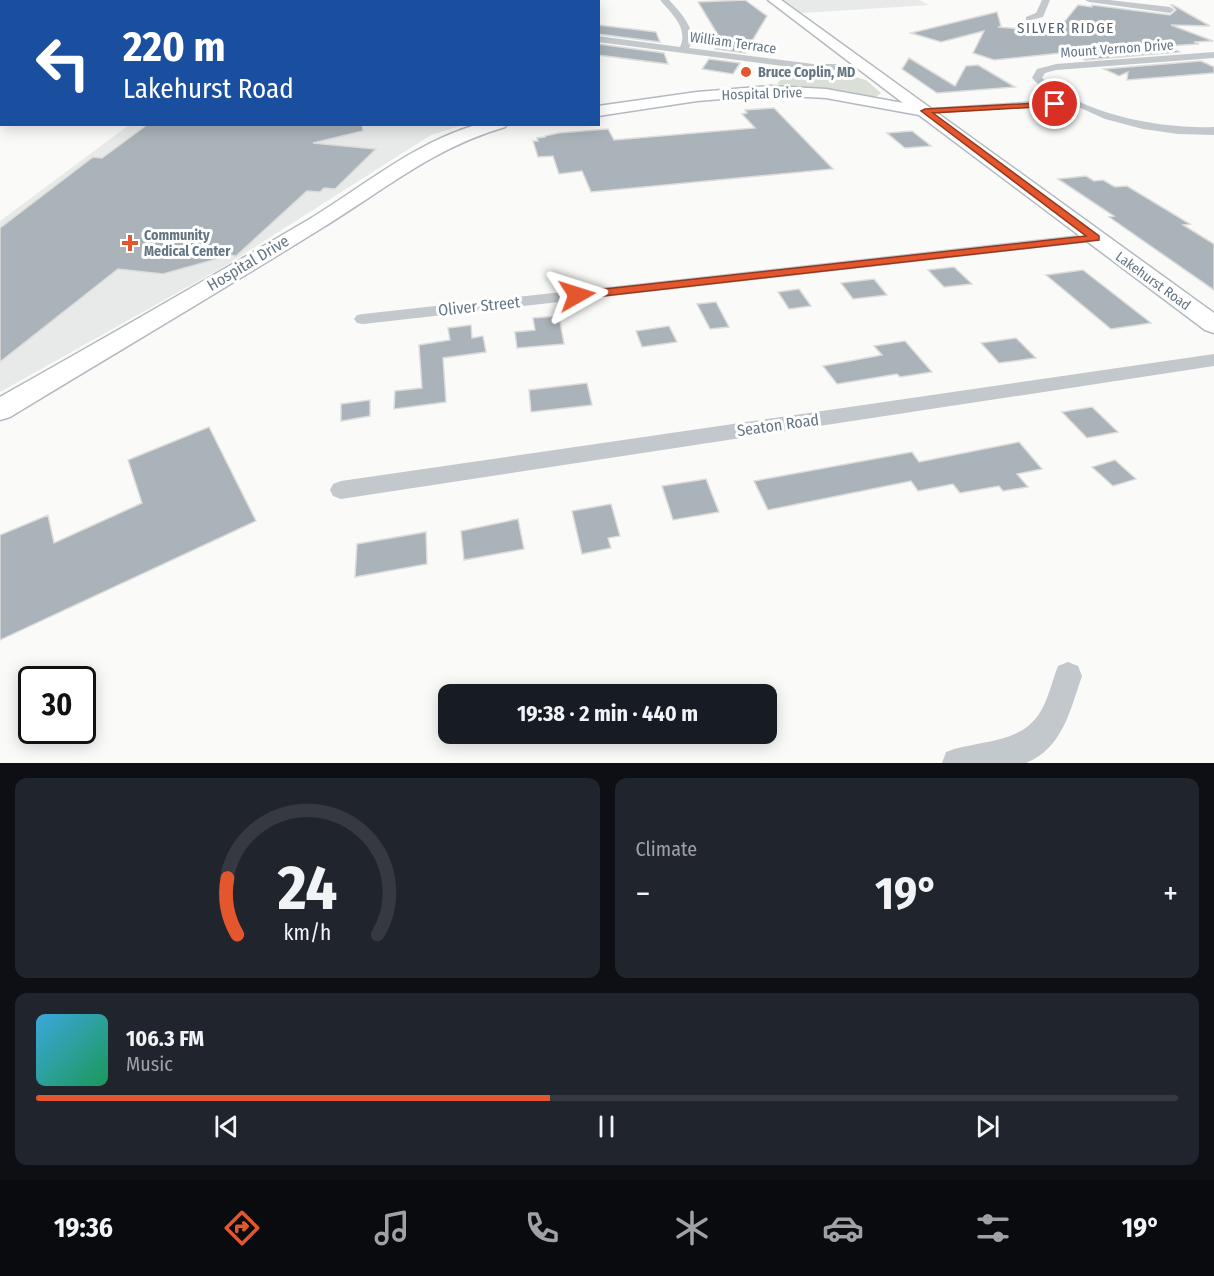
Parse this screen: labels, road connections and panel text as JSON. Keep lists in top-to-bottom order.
{
  "streets": {
    "main road": ["Hospital Drive", "Lakehurst Road"],
    "street": [
      "William Terrace",
      "Mount Vernon Drive",
      "Oliver Street",
      "Seaton Road"
    ]
  },
  "crossings": [
    ["William Terrace", "Lakehurst Road"],
    ["Hospital Drive", "Lakehurst Road"],
    ["Lakehurst Road", "Oliver Street"]
  ],
  "districts": ["SILVER RIDGE"],
  "places": {
    "other": ["Bruce Coplin, MD"],
    "health": ["Community Medical Center"]
  },
  "page": {
    "turn": ["220 m", "Lakehurst Road"],
    "limit": "30",
    "trip": "19:38 · 2 min · 440 m",
    "tile": "Climate",
    "heat": ["−", "19°", "+"],
    "song": ["106.3 FM", "Music"],
    "tabs": ["19:36", "19°"],
    "gauge": ["24", "km/h"]
  }
}
